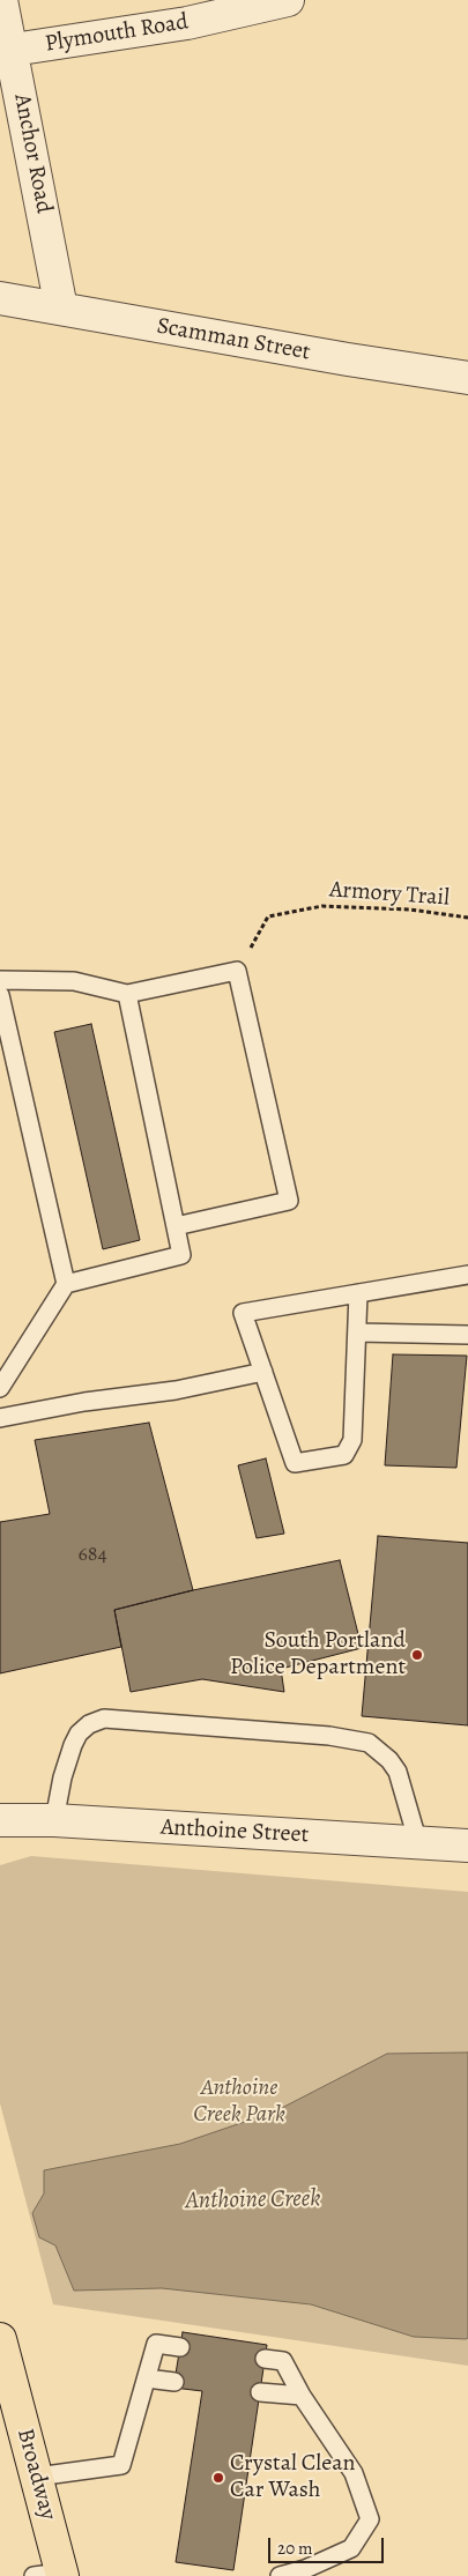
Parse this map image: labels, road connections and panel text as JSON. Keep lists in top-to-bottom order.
{
  "streets": {
    "main road": ["Broadway"],
    "street": [
      "Plymouth Road",
      "Anchor Road",
      "Scamman Street",
      "Anthoine Street"
    ],
    "path": ["Armory Trail"]
  },
  "crossings": [
    ["Plymouth Road", "Anchor Road"],
    ["Anchor Road", "Scamman Street"]
  ],
  "water": ["Anthoine Creek"],
  "parks": ["Anthoine Creek Park"],
  "places": ["South Portland Police Department", "Crystal Clean Car Wash"],
  "house_numbers": ["684"],
  "scale_bar": "20 m"
}
